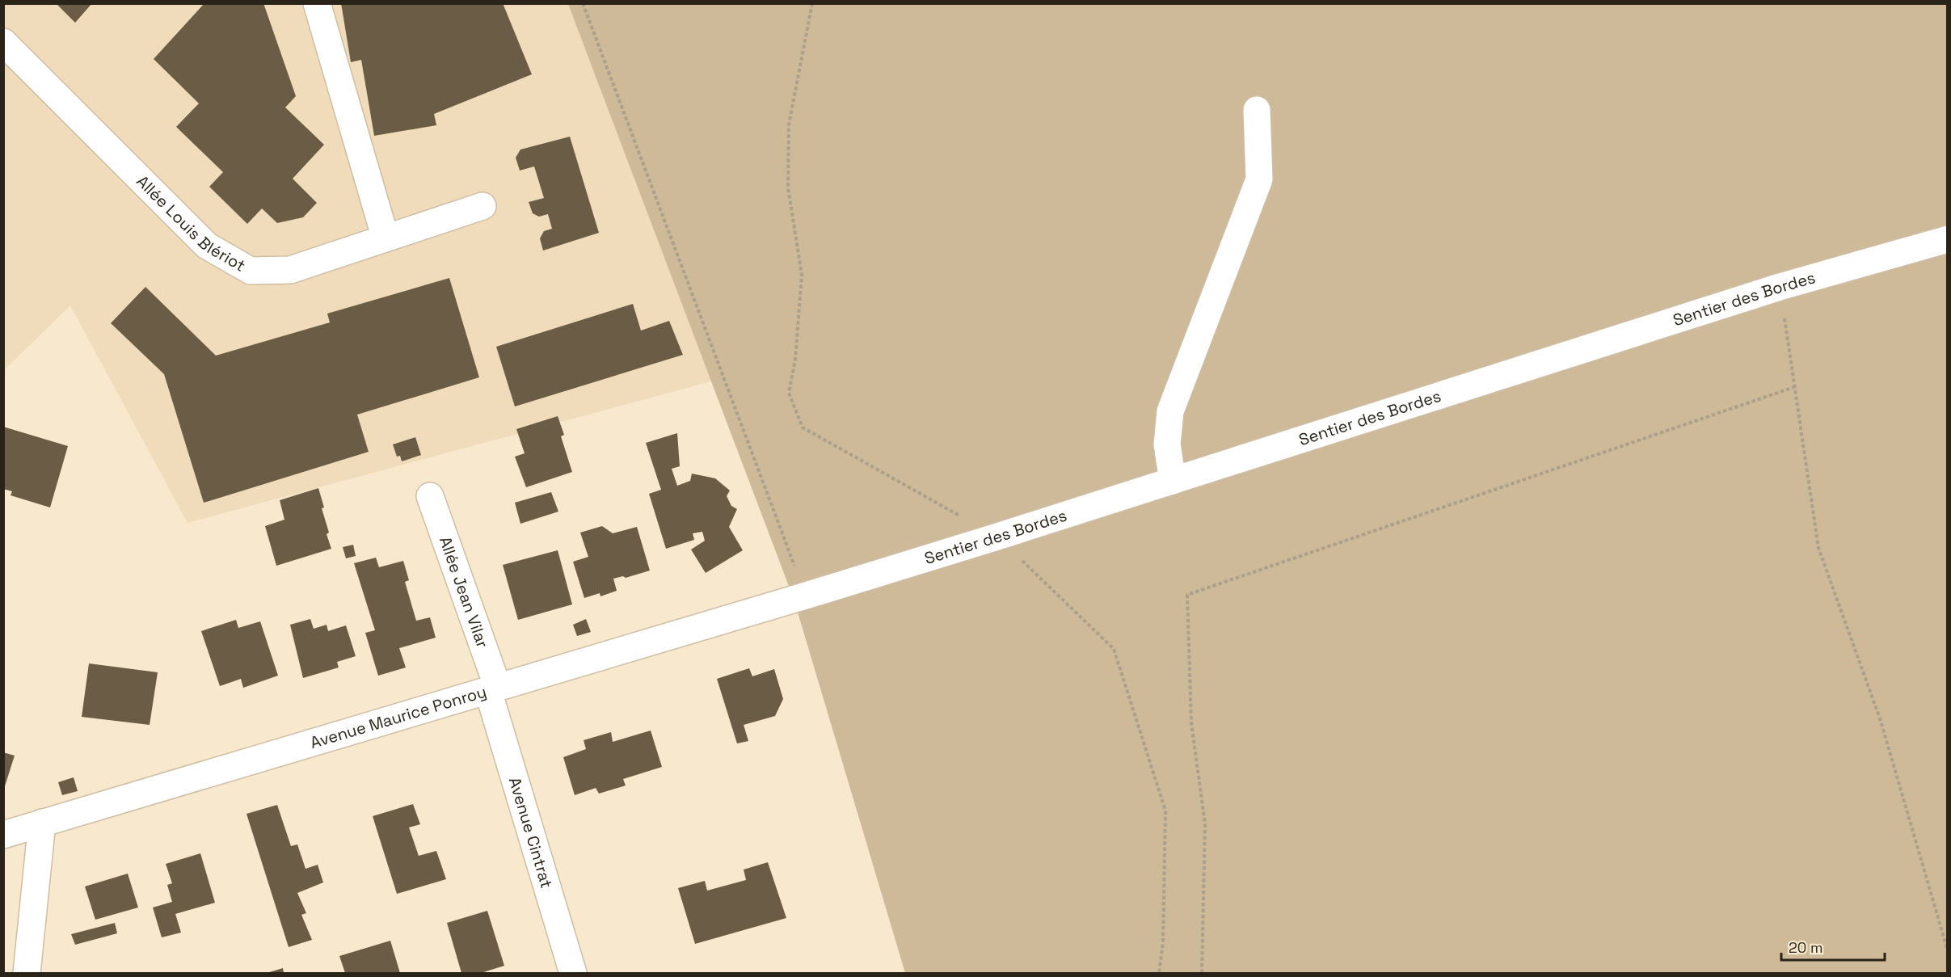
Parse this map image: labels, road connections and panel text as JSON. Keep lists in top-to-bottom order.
{
  "streets": {
    "street": [
      "Allée Louis Blériot",
      "Sentier des Bordes",
      "Allée Jean Vilar",
      "Avenue Maurice Ponroy",
      "Avenue Cintrat"
    ]
  },
  "crossings": [
    ["Sentier des Bordes", "Avenue Maurice Ponroy"],
    ["Allée Jean Vilar", "Avenue Maurice Ponroy"],
    ["Allée Jean Vilar", "Avenue Cintrat"],
    ["Avenue Maurice Ponroy", "Avenue Cintrat"]
  ],
  "scale_bar": "20 m"
}
